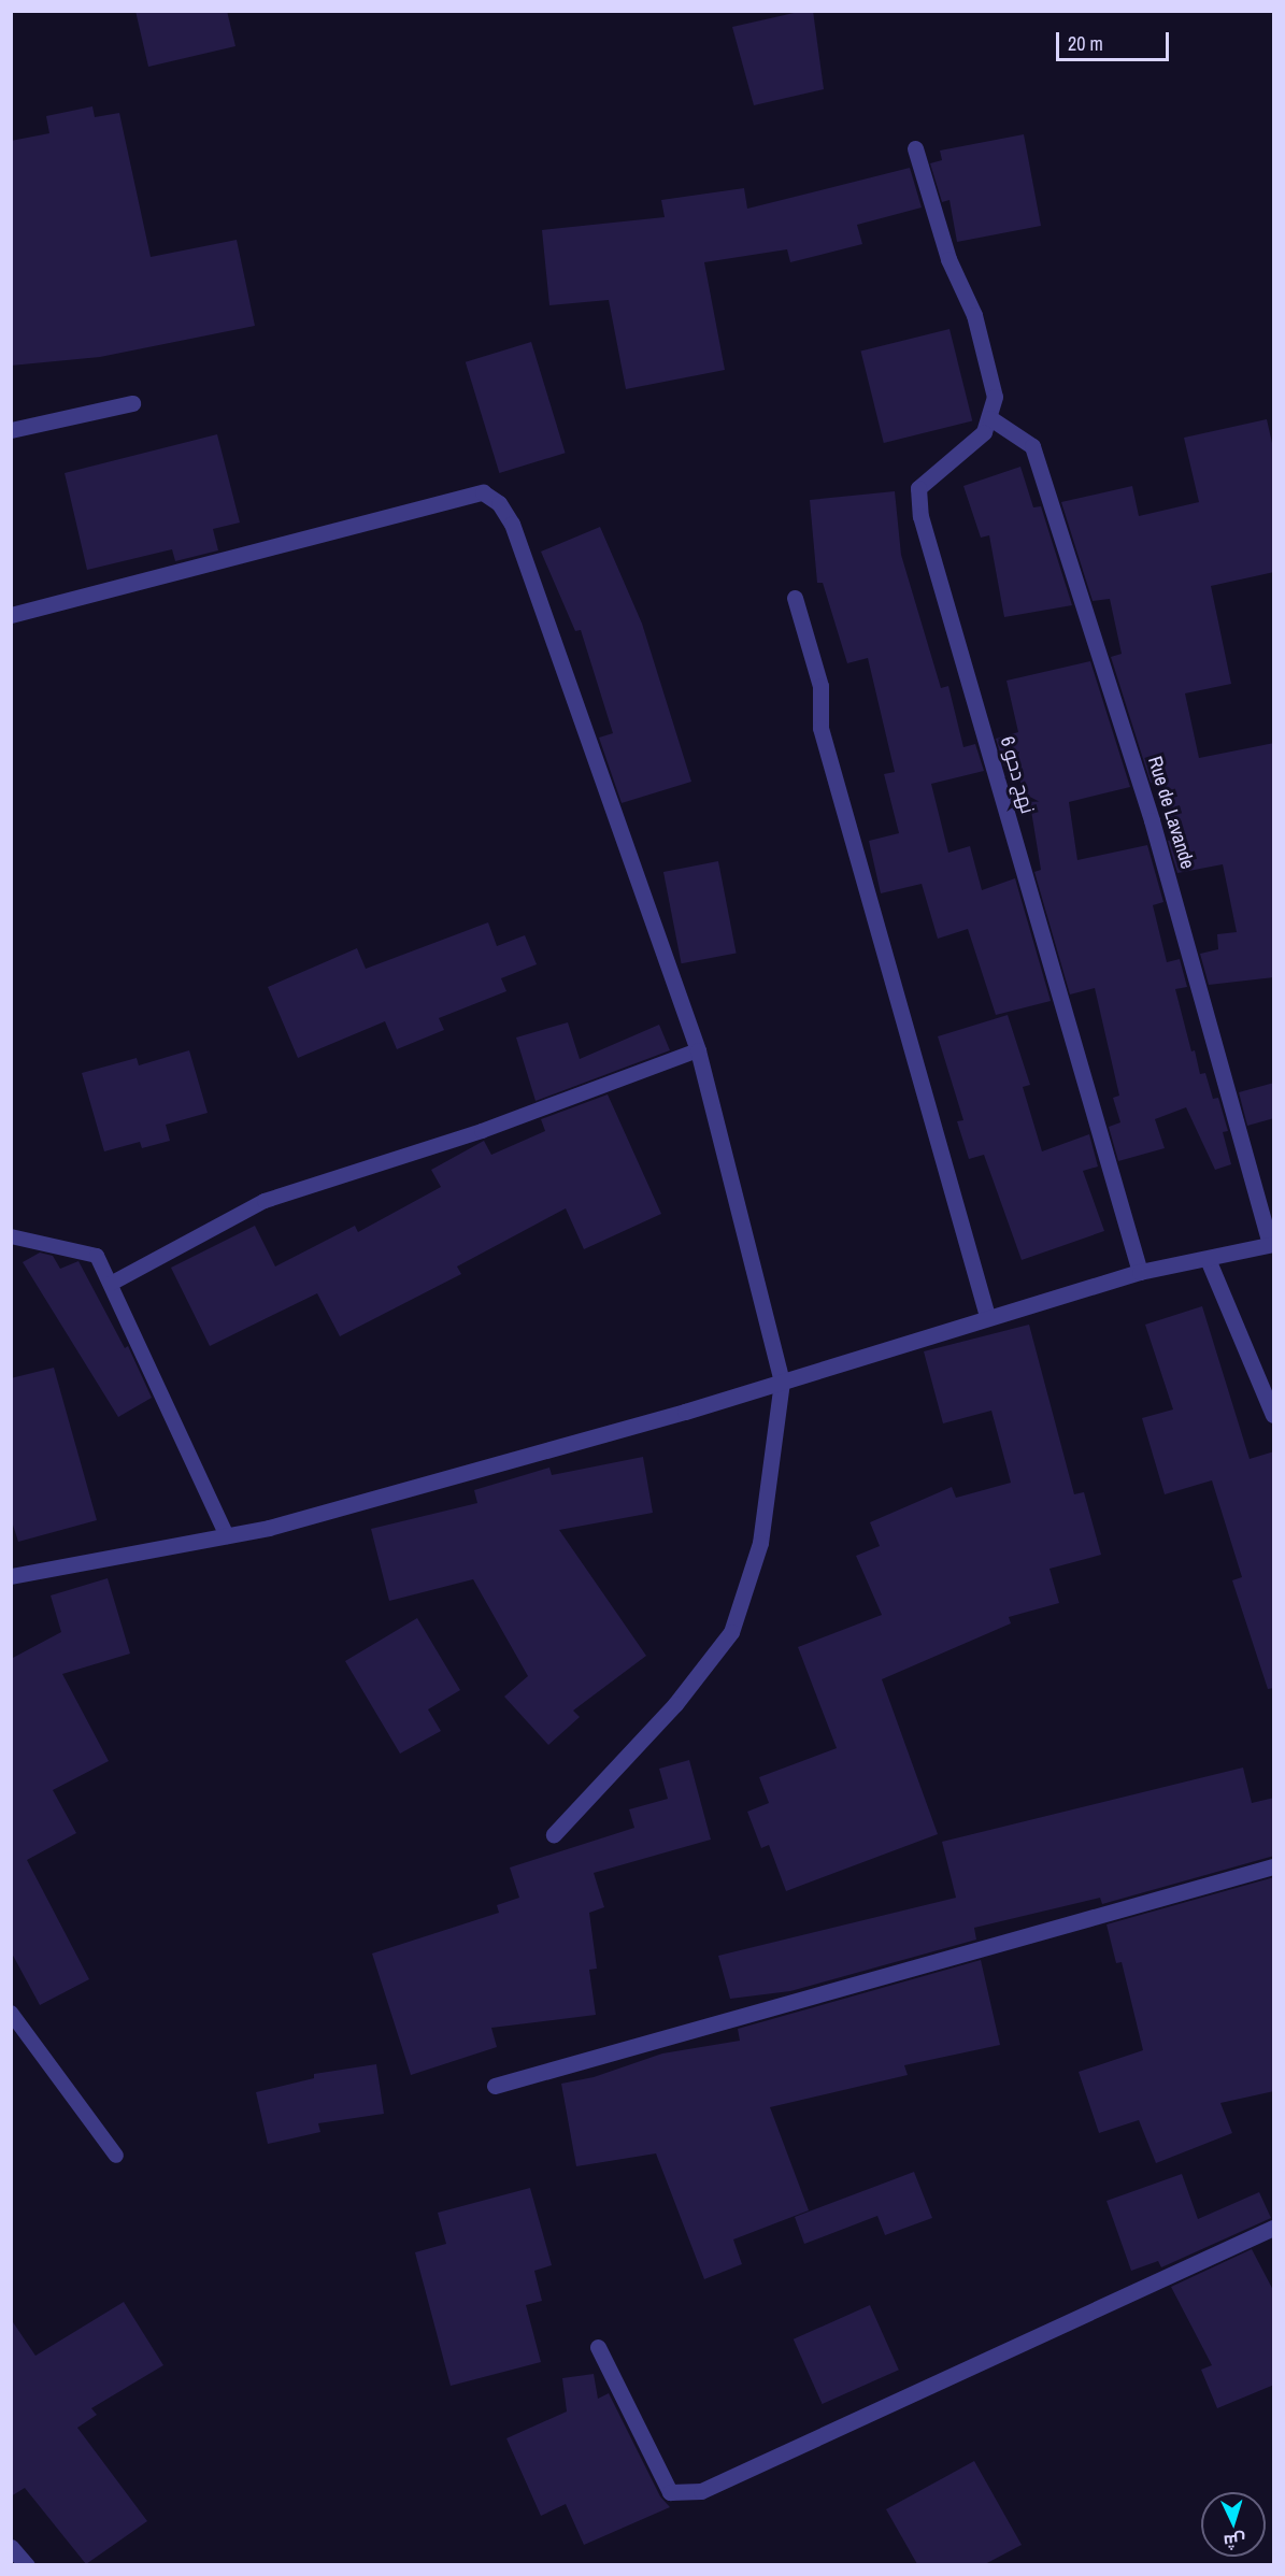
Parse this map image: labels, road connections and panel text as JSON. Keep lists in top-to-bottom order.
{
  "streets": {
    "street": ["نهج دحو 6", "Rue de Lavande"]
  },
  "crossings": [
    ["نهج دحو 6", "Rue de Lavande"]
  ],
  "scale_bar": "20 m",
  "north": "bottom"
}
